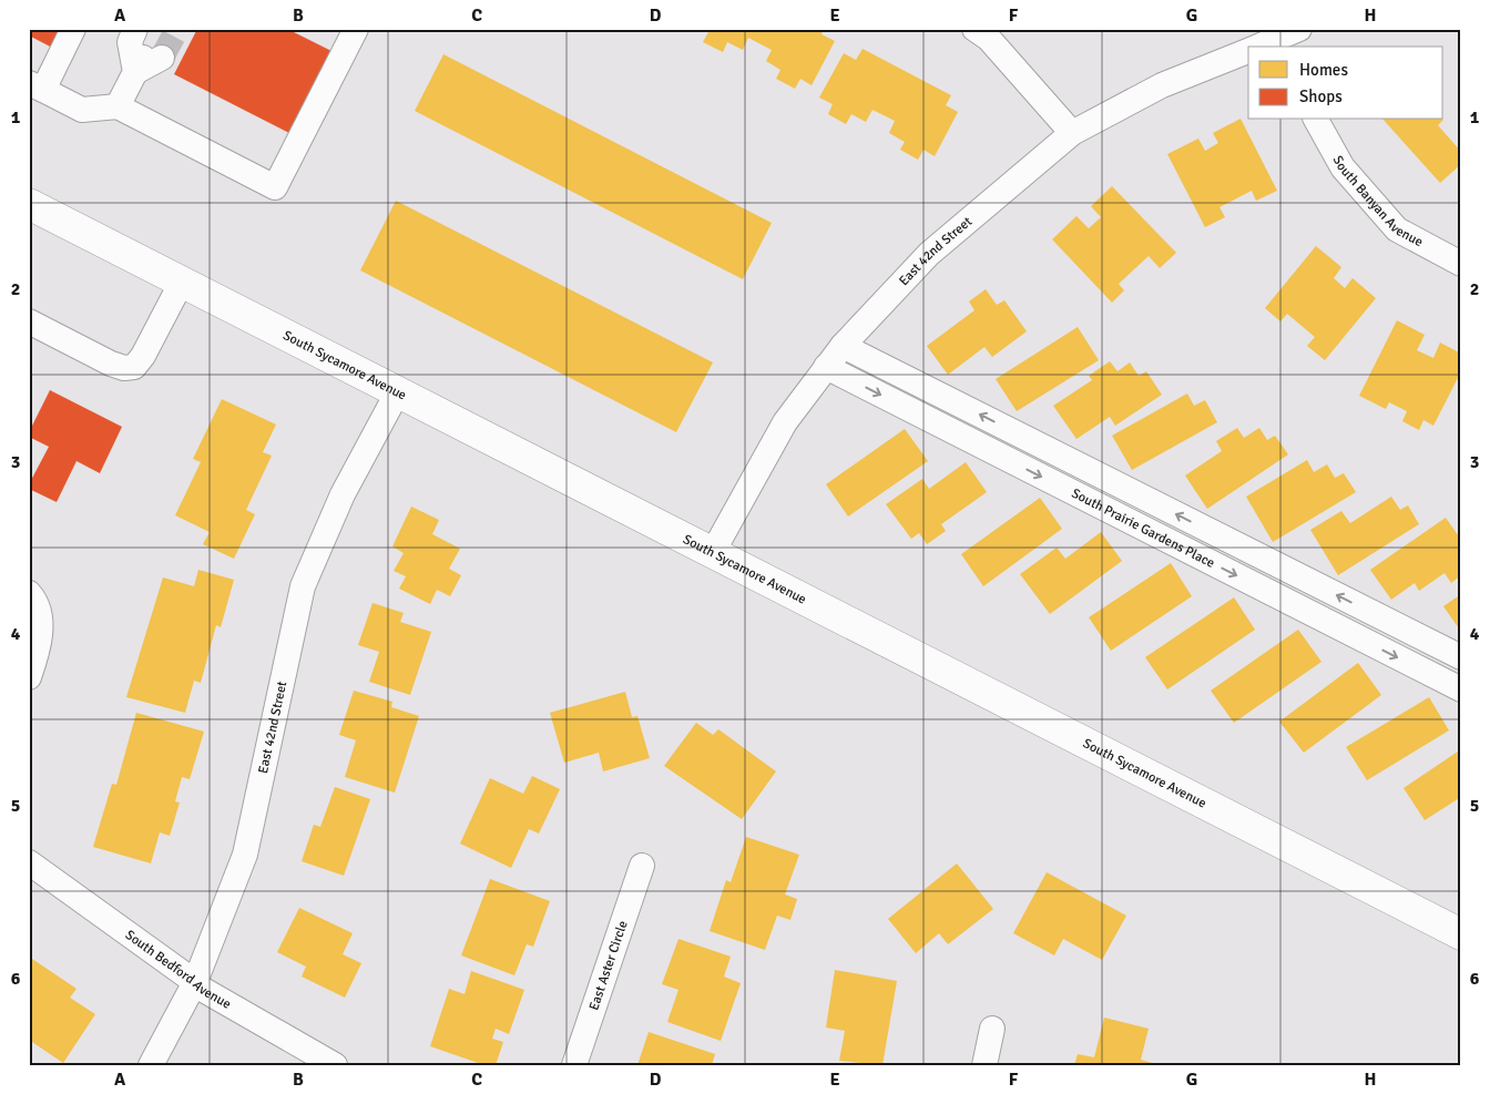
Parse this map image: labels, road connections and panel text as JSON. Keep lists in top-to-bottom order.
{
  "streets": {
    "main road": ["South Sycamore Avenue"],
    "street": [
      "South Banyan Avenue",
      "East 42nd Street",
      "South Prairie Gardens Place",
      "East Aster Circle",
      "South Bedford Avenue"
    ]
  },
  "crossings": [
    ["East 42nd Street", "South Sycamore Avenue"],
    ["East 42nd Street", "South Prairie Gardens Place"],
    ["East 42nd Street", "South Bedford Avenue"]
  ],
  "legend": ["Homes", "Shops"],
  "grid": {
    "columns": [
      "A",
      "B",
      "C",
      "D",
      "E",
      "F",
      "G",
      "H"
    ],
    "rows": [
      "1",
      "2",
      "3",
      "4",
      "5",
      "6"
    ]
  }
}
